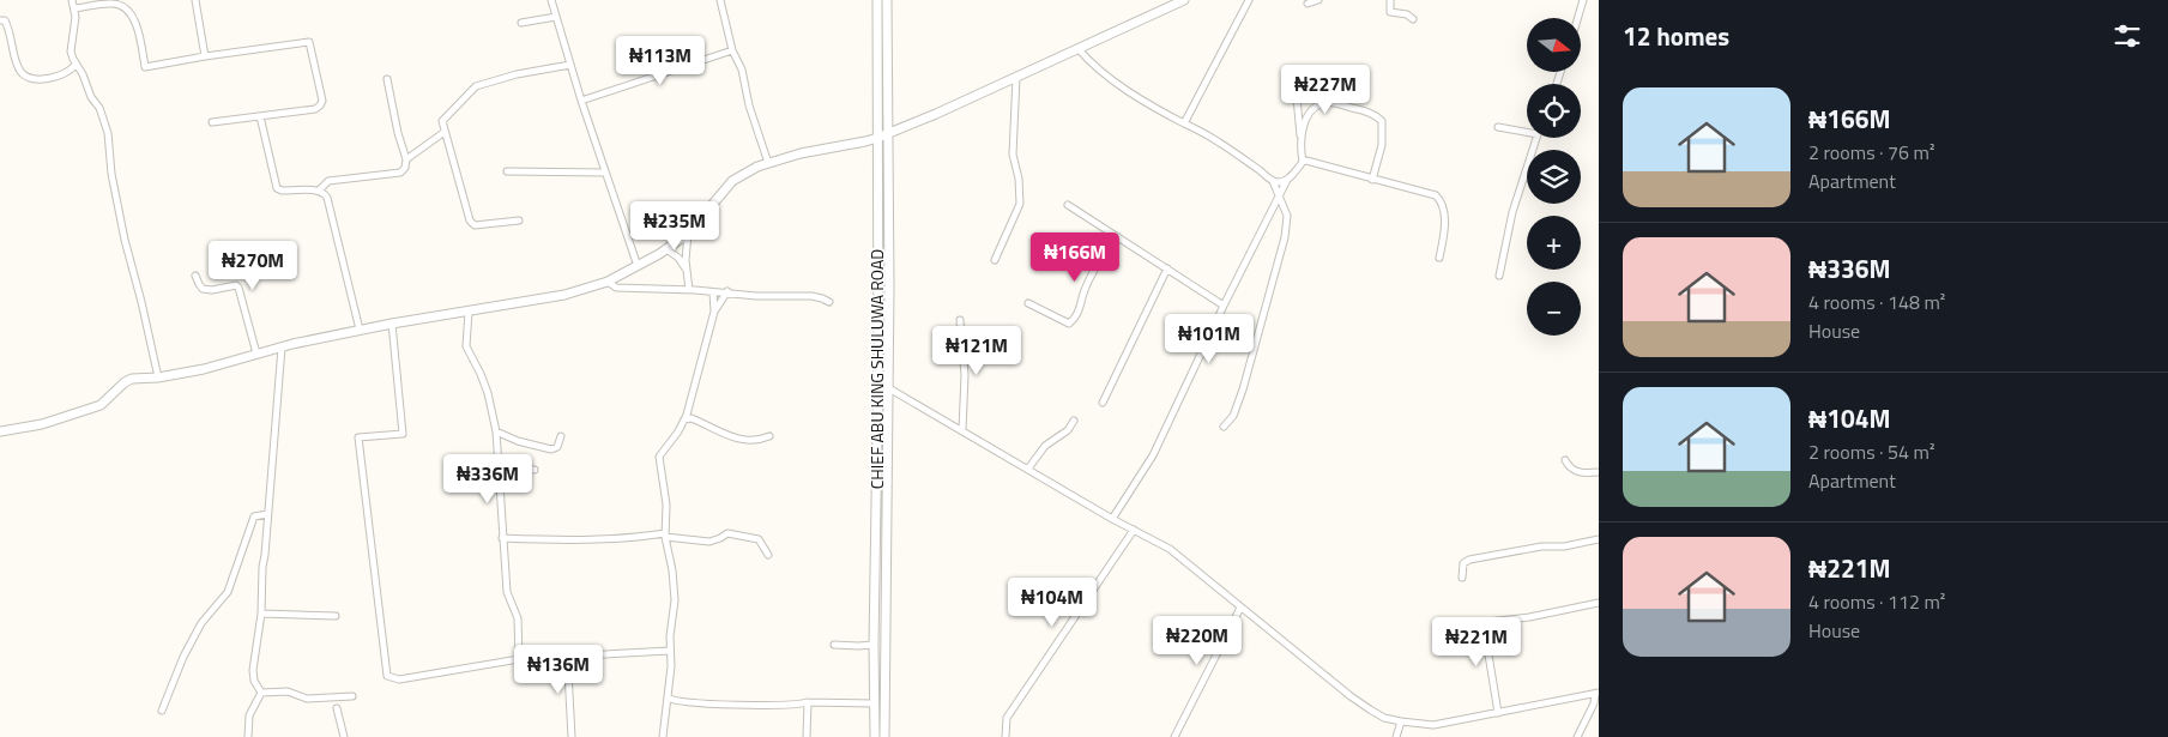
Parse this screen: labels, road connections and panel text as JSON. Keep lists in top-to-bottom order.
{
  "streets": {
    "street": ["CHIEF ABU KING SHULUWA ROAD"]
  },
  "north": "right",
  "page": {
    "heading": "12 homes",
    "map_buttons": ["+", "−"],
    "price": [
      "₦113M",
      "₦227M",
      "₦235M",
      "₦166M",
      "₦270M",
      "₦101M",
      "₦121M",
      "₦336M",
      "₦104M",
      "₦220M",
      "₦221M",
      "₦136M"
    ],
    "list": [
      {
        "name": "₦166M",
        "note": "2 rooms · 76 m² · Apartment"
      },
      {
        "name": "₦336M",
        "note": "4 rooms · 148 m² · House"
      },
      {
        "name": "₦104M",
        "note": "2 rooms · 54 m² · Apartment"
      },
      {
        "name": "₦221M",
        "note": "4 rooms · 112 m² · House"
      }
    ]
  }
}
